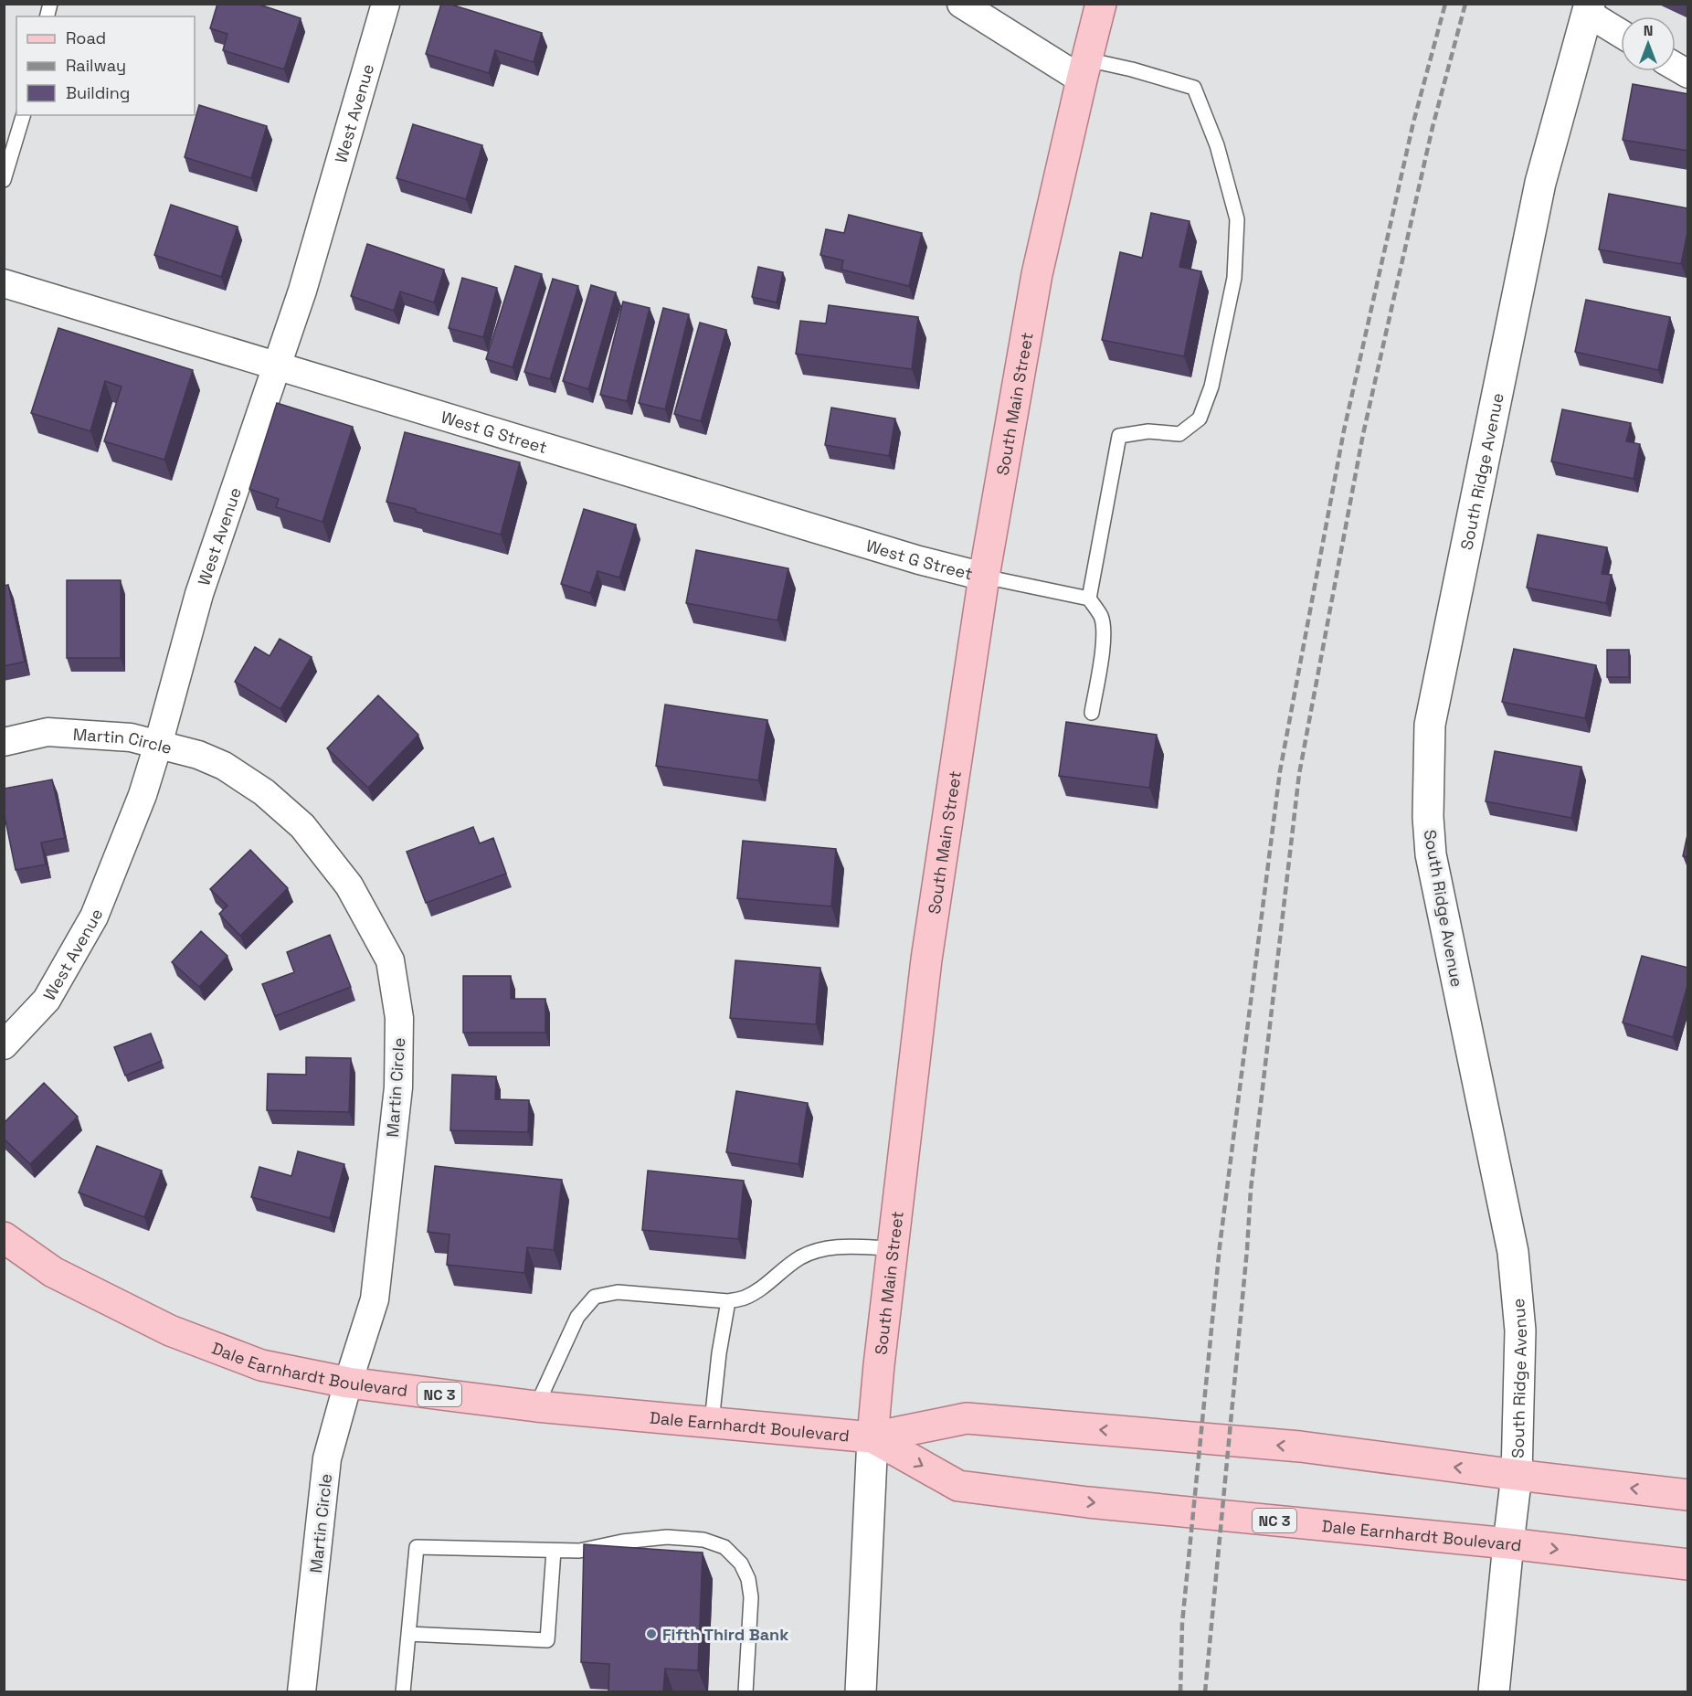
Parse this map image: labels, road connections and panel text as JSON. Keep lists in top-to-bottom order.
{
  "streets": {
    "main road": ["South Main Street", "Dale Earnhardt Boulevard", "NC 3"],
    "street": [
      "West Avenue",
      "West G Street",
      "South Ridge Avenue",
      "Martin Circle"
    ]
  },
  "crossings": [
    ["West Avenue", "West G Street"],
    ["West Avenue", "Martin Circle"],
    ["South Main Street", "West G Street"],
    ["South Main Street", "Dale Earnhardt Boulevard"],
    ["South Ridge Avenue", "Dale Earnhardt Boulevard"],
    ["Martin Circle", "Dale Earnhardt Boulevard"]
  ],
  "places": ["Fifth Third Bank"],
  "legend": ["Road", "Railway", "Building"],
  "north": "top"
}
